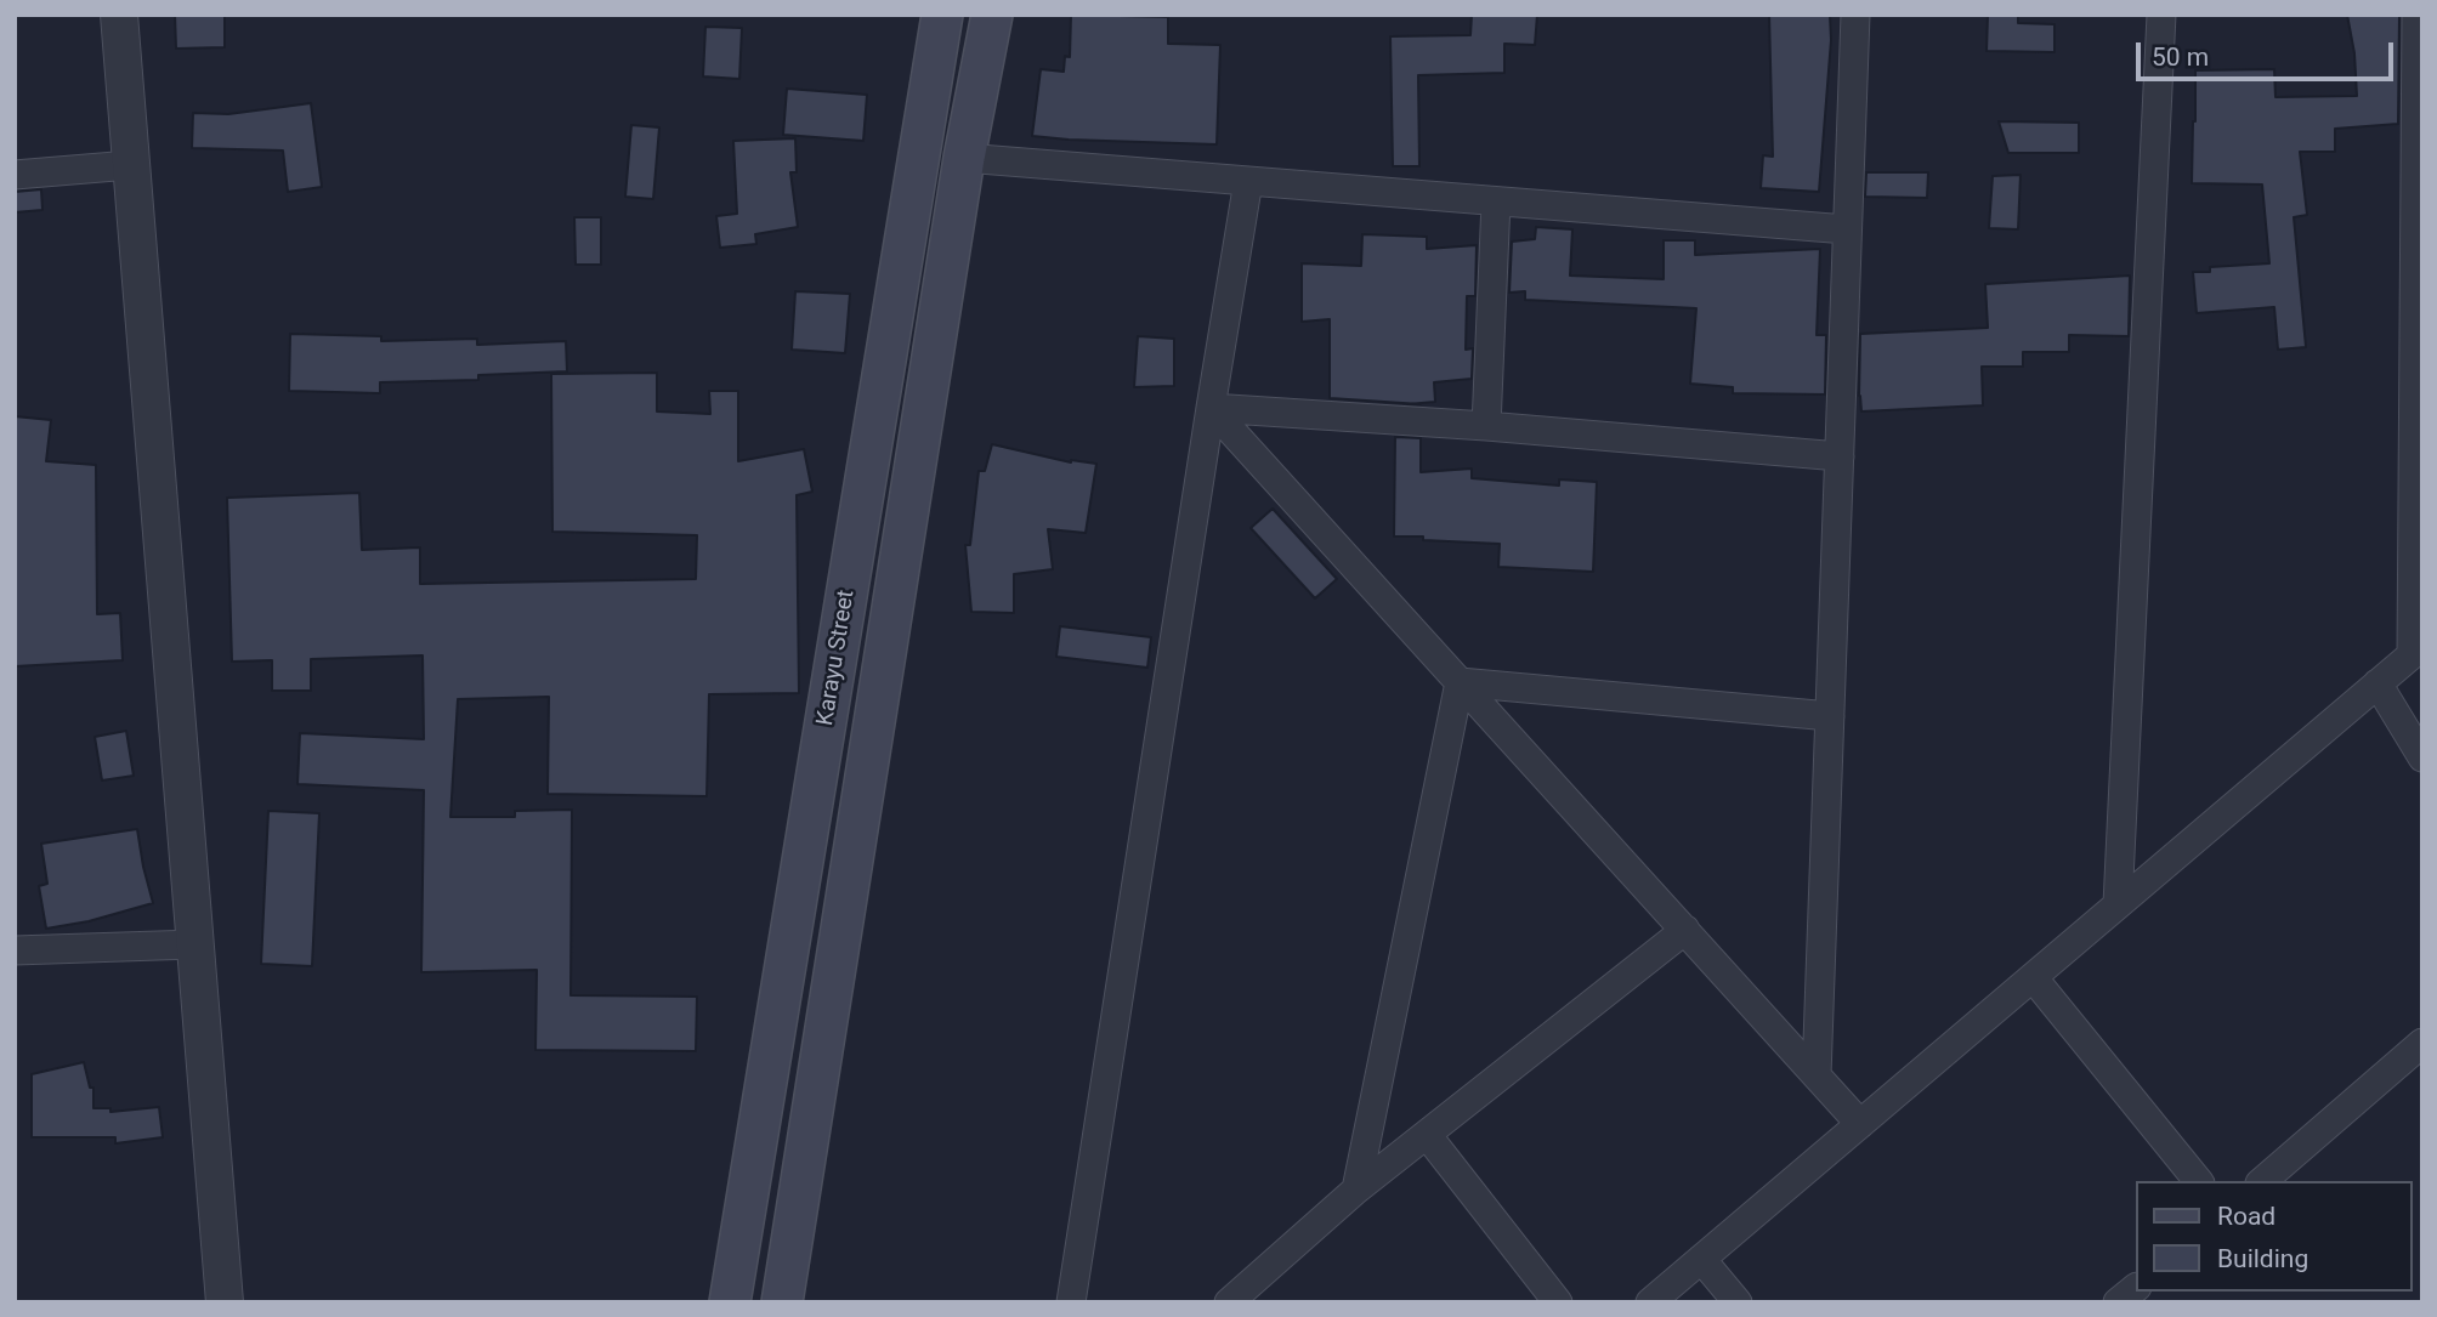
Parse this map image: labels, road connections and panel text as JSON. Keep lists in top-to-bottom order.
{
  "streets": {
    "main road": ["Karayu Street"]
  },
  "legend": ["Road", "Building"],
  "scale_bar": "50 m"
}
